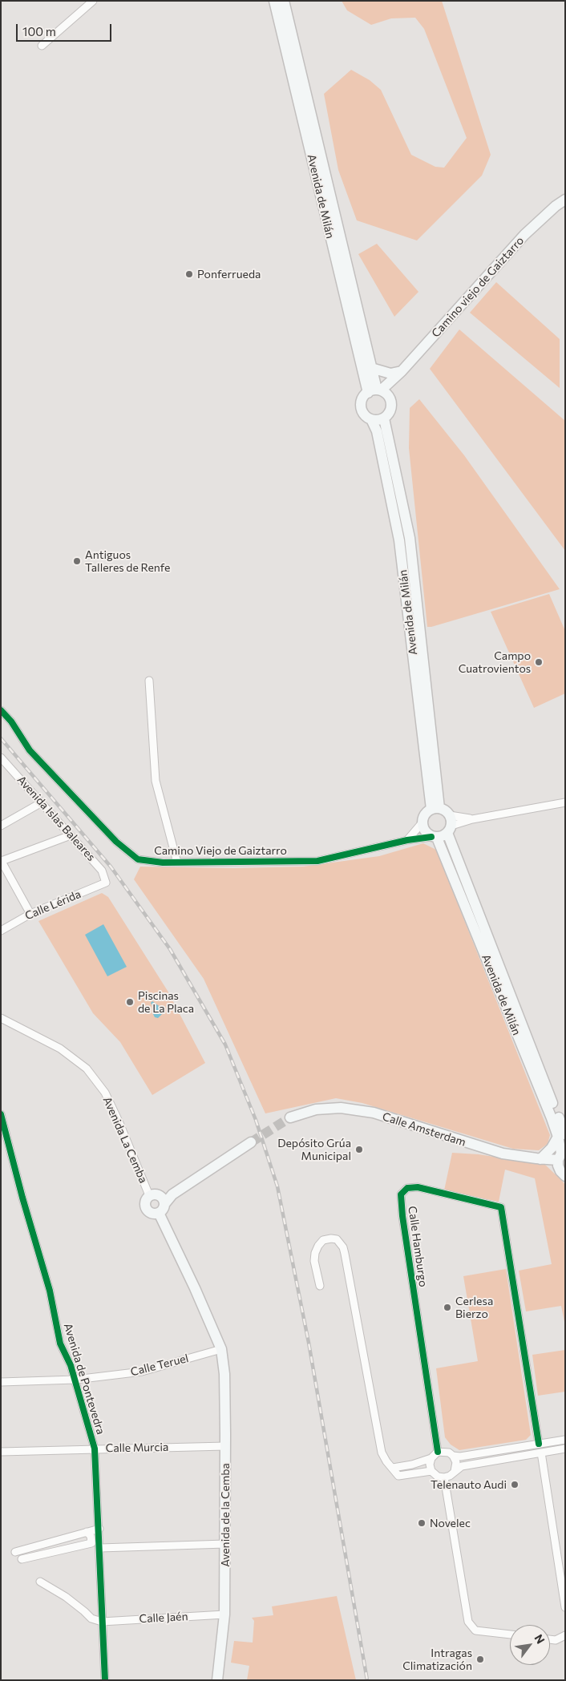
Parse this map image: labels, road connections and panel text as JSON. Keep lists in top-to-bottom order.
{
  "streets": {
    "street": [
      "Avenida de Milán",
      "Camino viejo de Gaiztarro",
      "Avenida Islas Baleares",
      "Camino Viejo de Gaiztarro",
      "Calle Lérida",
      "Calle Amsterdam",
      "Avenida La Cemba",
      "Calle Hamburgo",
      "Calle Teruel",
      "Avenida de Pontevedra",
      "Calle Murcia",
      "Avenida de la Cemba",
      "Calle Jaén"
    ]
  },
  "crossings": [
    ["Avenida de Milán", "Camino viejo de Gaiztarro"],
    ["Avenida de Milán", "Camino Viejo de Gaiztarro"],
    ["Avenida de Milán", "Calle Amsterdam"],
    ["Avenida Islas Baleares", "Calle Lérida"],
    ["Calle Teruel", "Avenida de Pontevedra"],
    ["Calle Teruel", "Avenida de la Cemba"],
    ["Avenida de Pontevedra", "Calle Murcia"],
    ["Avenida de Pontevedra", "Calle Jaén"],
    ["Calle Murcia", "Avenida de la Cemba"],
    ["Avenida de la Cemba", "Calle Jaén"]
  ],
  "places": [
    "Ponferrueda",
    "Antiguos Talleres de Renfe",
    "Campo Cuatrovientos",
    "Piscinas de La Placa",
    "Depósito Grúa Municipal",
    "Cerlesa Bierzo",
    "Telenauto Audi",
    "Novelec",
    "Intragas Climatización"
  ],
  "scale_bar": "100 m",
  "north": "top right"
}
